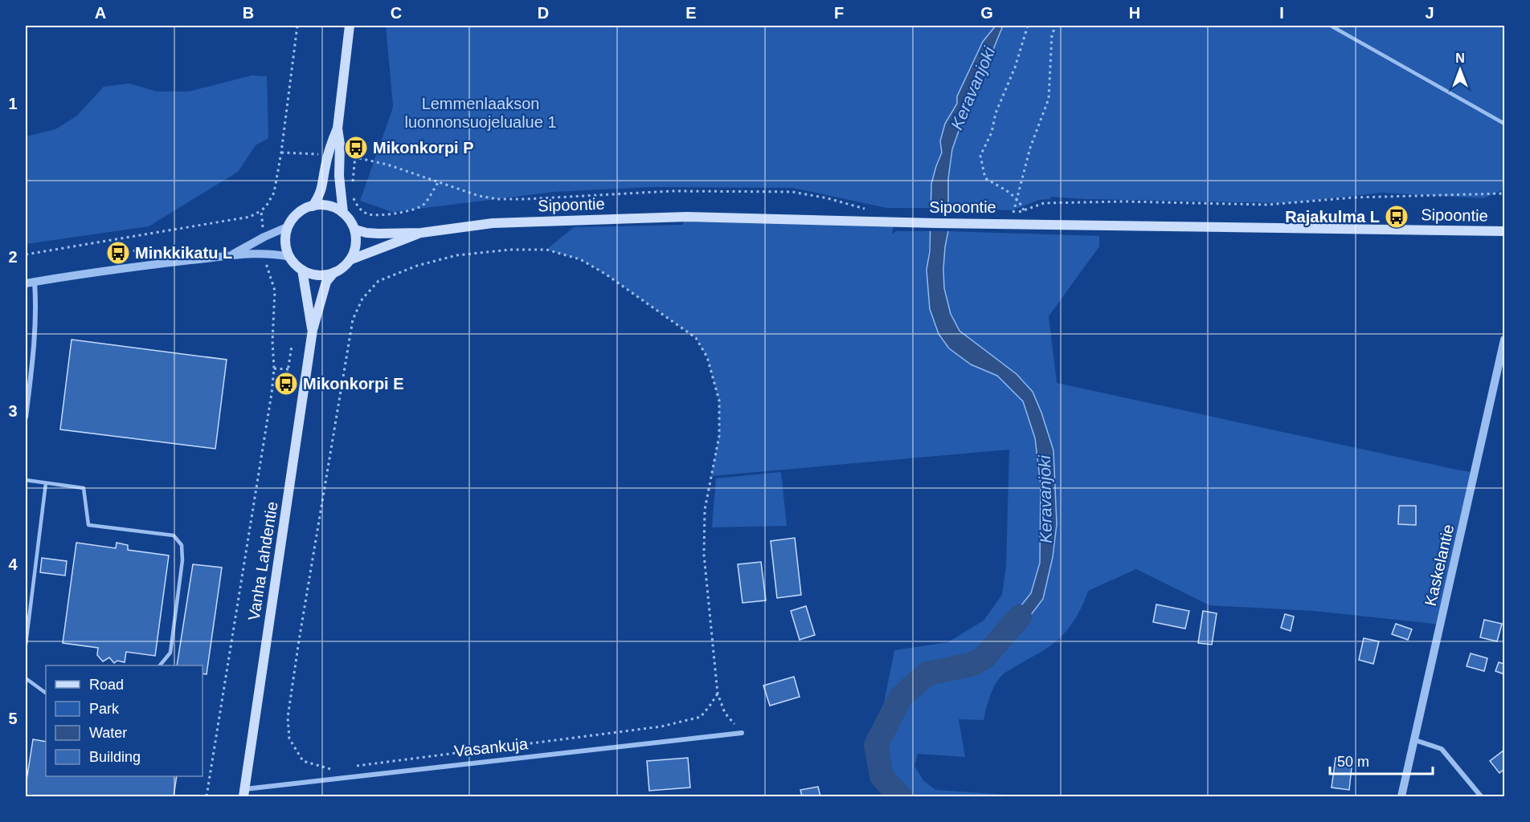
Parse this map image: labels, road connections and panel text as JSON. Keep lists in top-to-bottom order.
{
  "streets": {
    "main road": ["Sipoontie", "Vanha Lahdentie"],
    "street": ["Kaskelantie", "Vasankuja"]
  },
  "crossings": [
    ["Sipoontie", "Vanha Lahdentie"],
    ["Vanha Lahdentie", "Vasankuja"]
  ],
  "water": ["Keravanjoki"],
  "parks": ["Lemmenlaakson luonnonsuojelualue 1"],
  "places": {
    "bus stop": [
      "Mikonkorpi P",
      "Rajakulma L",
      "Minkkikatu L",
      "Mikonkorpi E"
    ]
  },
  "legend": [
    "Road",
    "Park",
    "Water",
    "Building"
  ],
  "scale_bar": "50 m",
  "north": "top",
  "grid": {
    "columns": [
      "A",
      "B",
      "C",
      "D",
      "E",
      "F",
      "G",
      "H",
      "I",
      "J"
    ],
    "rows": [
      "1",
      "2",
      "3",
      "4",
      "5"
    ]
  }
}
